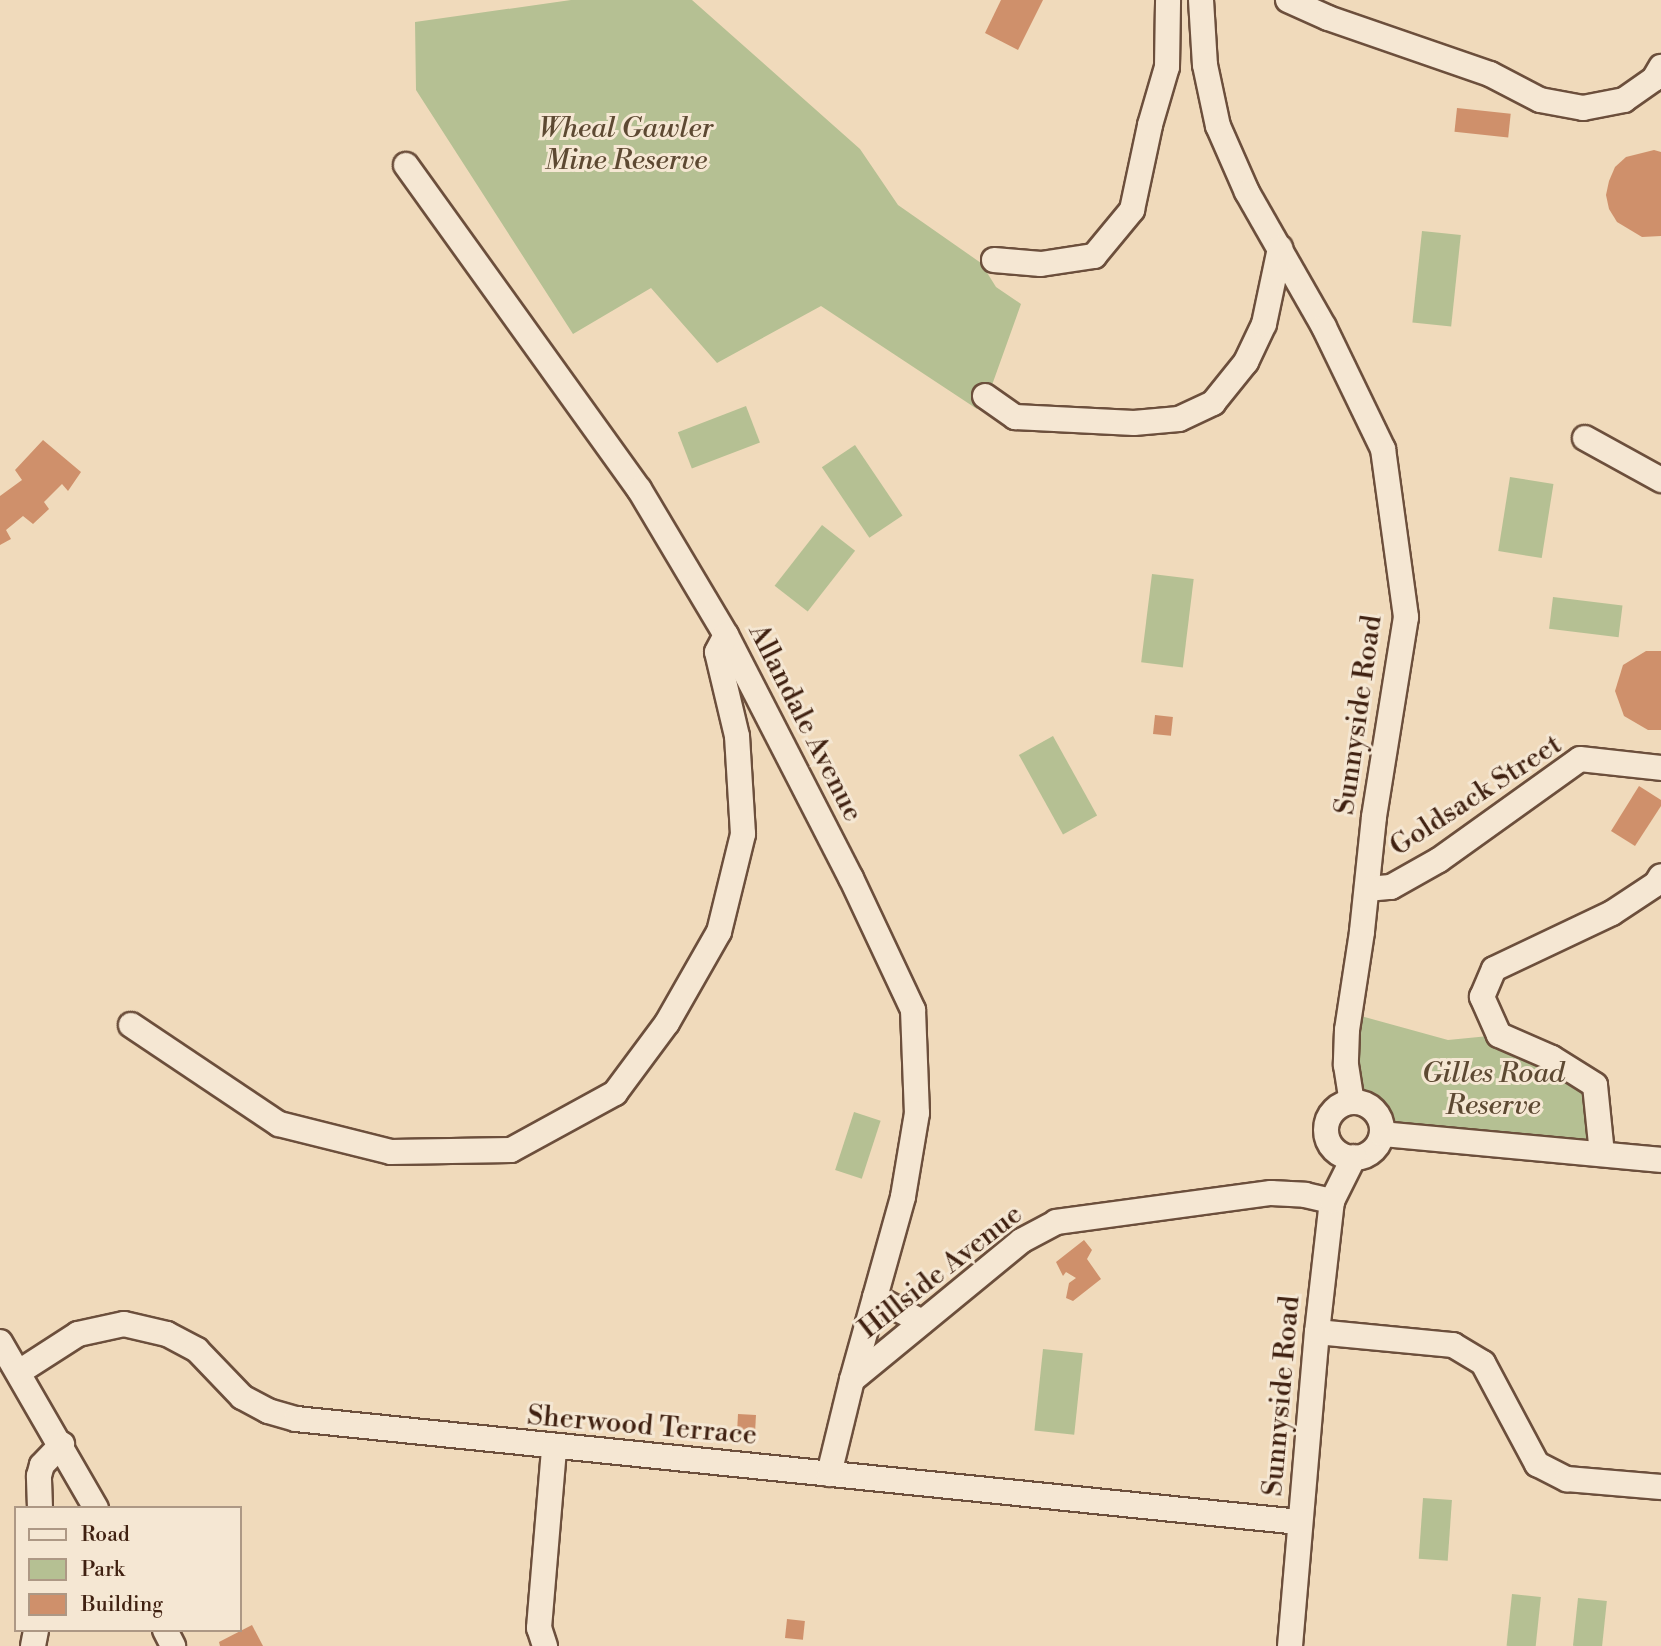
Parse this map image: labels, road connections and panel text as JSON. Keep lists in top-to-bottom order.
{
  "streets": {
    "street": [
      "Sunnyside Road",
      "Allandale Avenue",
      "Goldsack Street",
      "Hillside Avenue",
      "Sherwood Terrace"
    ]
  },
  "crossings": [
    ["Sunnyside Road", "Goldsack Street"],
    ["Sunnyside Road", "Hillside Avenue"],
    ["Sunnyside Road", "Sherwood Terrace"],
    ["Allandale Avenue", "Hillside Avenue"],
    ["Hillside Avenue", "Sherwood Terrace"]
  ],
  "parks": ["Wheal Gawler Mine Reserve", "Gilles Road Reserve"],
  "legend": ["Road", "Park", "Building"]
}
